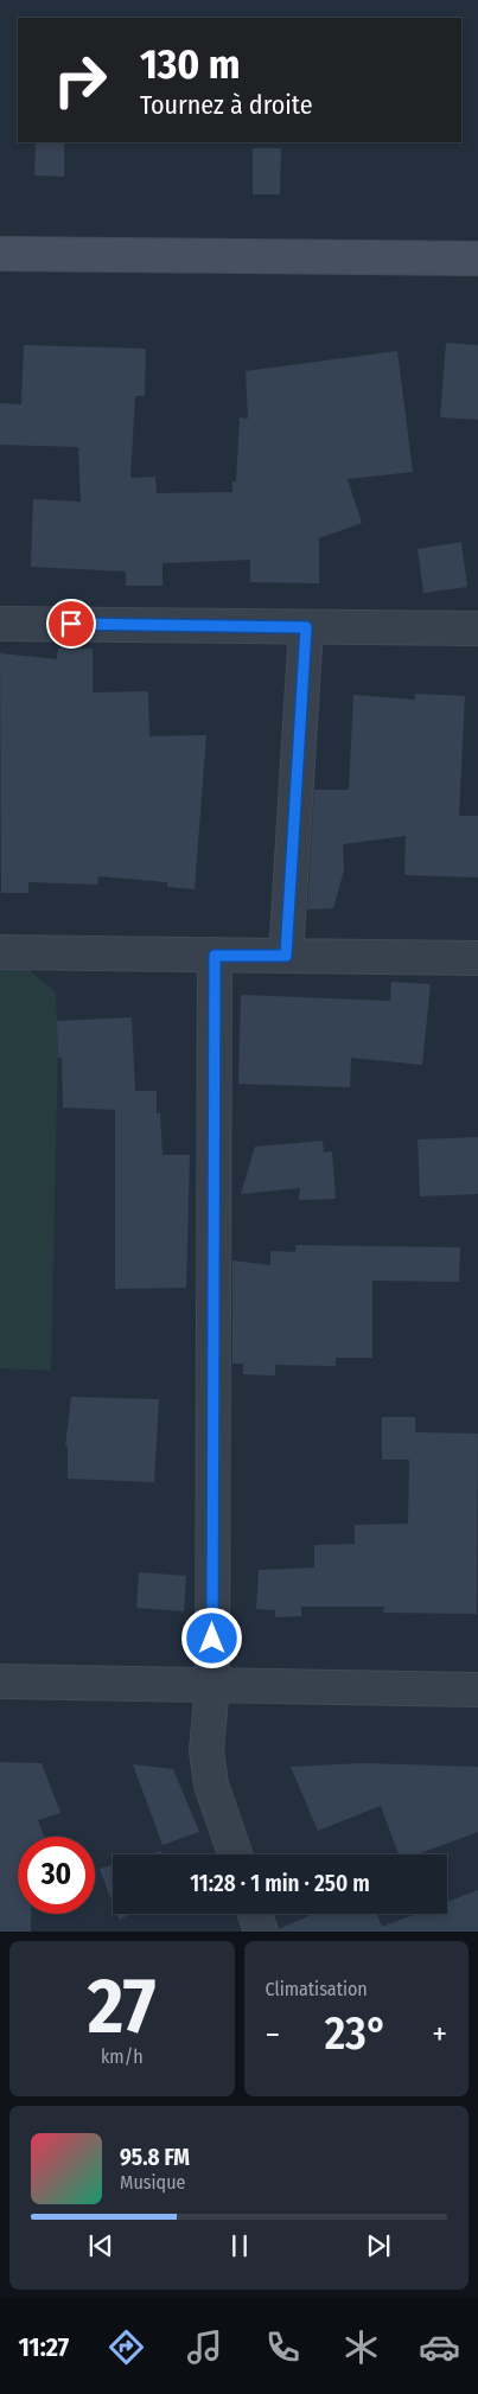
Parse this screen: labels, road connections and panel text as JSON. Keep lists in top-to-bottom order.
{
  "page": {
    "turn": ["130 m", "Tournez à droite"],
    "limit": "30",
    "trip": "11:28 · 1 min · 250 m",
    "tile": [
      ["27", "km/h"],
      "Climatisation"
    ],
    "heat": ["−", "23°", "+"],
    "song": ["95.8 FM", "Musique"],
    "tabs": "11:27"
  }
}
